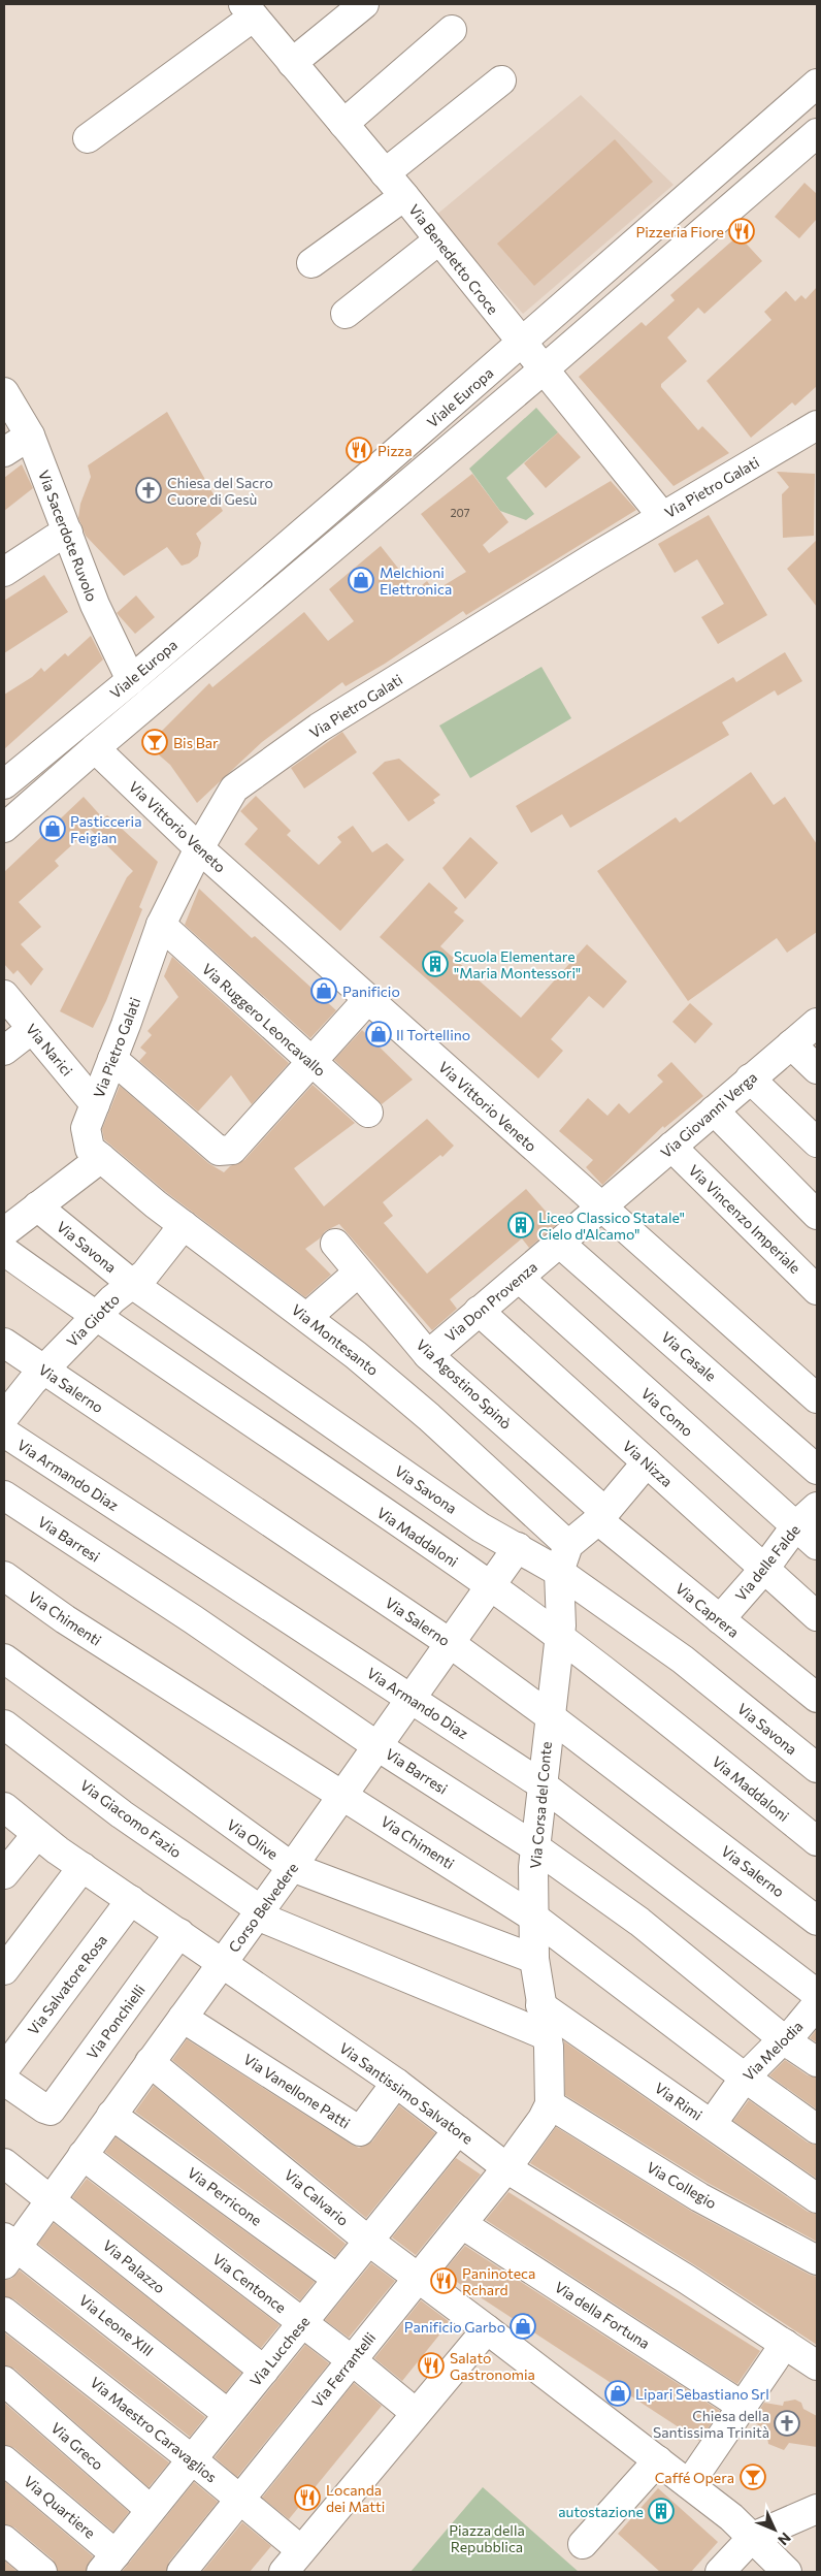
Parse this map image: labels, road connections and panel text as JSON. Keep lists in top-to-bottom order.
{
  "streets": {
    "street": [
      "Via Benedetto Croce",
      "Viale Europa",
      "Via Pietro Galati",
      "Via Sacerdote Ruvolo",
      "Via Vittorio Veneto",
      "Via Ruggero Leoncavallo",
      "Via Narici",
      "Via Giovanni Verga",
      "Via Vincenzo Imperiale",
      "Via Savona",
      "Via Don Provenza",
      "Via Giotto",
      "Via Montesanto",
      "Via Casale",
      "Via Agostino Spinò",
      "Via Salerno",
      "Via Como",
      "Via Nizza",
      "Via Armando Diaz",
      "Via Maddaloni",
      "Via Barresi",
      "Via delle Falde",
      "Via Caprera",
      "Via Chimenti",
      "Via Corsa del Conte",
      "Via Giacomo Fazio",
      "Via Olive",
      "Corso Belvedere",
      "Via Salvatore Rosa",
      "Via Ponchielli",
      "Via Melodia",
      "Via Vanellone Patti",
      "Via Santissimo Salvatore",
      "Via Rimi",
      "Via Collegio",
      "Via Perricone",
      "Via Calvario",
      "Via Palazzo",
      "Via Centonce",
      "Via della Fortuna",
      "Via Leone XIII",
      "Via Lucchese",
      "Via Ferrantelli",
      "Via Maestro Caravaglios",
      "Via Greco",
      "Via Quartiere"
    ]
  },
  "crossings": [
    ["Via Benedetto Croce", "Viale Europa"],
    ["Via Benedetto Croce", "Via Pietro Galati"],
    ["Viale Europa", "Via Sacerdote Ruvolo"],
    ["Viale Europa", "Via Vittorio Veneto"],
    ["Via Pietro Galati", "Via Vittorio Veneto"],
    ["Via Pietro Galati", "Via Ruggero Leoncavallo"],
    ["Via Pietro Galati", "Via Narici"],
    ["Via Pietro Galati", "Via Montesanto"],
    ["Via Vittorio Veneto", "Via Giovanni Verga"],
    ["Via Vittorio Veneto", "Via Don Provenza"],
    ["Via Giovanni Verga", "Via Vincenzo Imperiale"],
    ["Via Giovanni Verga", "Via Don Provenza"],
    ["Via Savona", "Via Giotto"],
    ["Via Savona", "Via Corsa del Conte"],
    ["Via Savona", "Corso Belvedere"],
    ["Via Don Provenza", "Via Casale"],
    ["Via Don Provenza", "Via Agostino Spinò"],
    ["Via Don Provenza", "Via Como"],
    ["Via Don Provenza", "Via Nizza"],
    ["Via Giotto", "Via Montesanto"],
    ["Via Giotto", "Via Salerno"],
    ["Via Giotto", "Via Maddaloni"],
    ["Via Montesanto", "Via Corsa del Conte"],
    ["Via Agostino Spinò", "Via Caprera"],
    ["Via Salerno", "Via Corsa del Conte"],
    ["Via Salerno", "Corso Belvedere"],
    ["Via Como", "Via delle Falde"],
    ["Via Nizza", "Via delle Falde"],
    ["Via Armando Diaz", "Via Corsa del Conte"],
    ["Via Armando Diaz", "Corso Belvedere"],
    ["Via Maddaloni", "Via Corsa del Conte"],
    ["Via Maddaloni", "Corso Belvedere"],
    ["Via Barresi", "Via Corsa del Conte"],
    ["Via Barresi", "Corso Belvedere"],
    ["Via Barresi", "Via Melodia"],
    ["Via delle Falde", "Via Caprera"],
    ["Via Chimenti", "Via Corsa del Conte"],
    ["Via Chimenti", "Corso Belvedere"],
    ["Via Chimenti", "Via Melodia"],
    ["Via Corsa del Conte", "Via Giacomo Fazio"],
    ["Via Corsa del Conte", "Via Olive"],
    ["Via Corsa del Conte", "Via Rimi"],
    ["Via Corsa del Conte", "Via Collegio"],
    ["Via Giacomo Fazio", "Corso Belvedere"],
    ["Via Olive", "Corso Belvedere"],
    ["Corso Belvedere", "Via Vanellone Patti"],
    ["Corso Belvedere", "Via Santissimo Salvatore"],
    ["Corso Belvedere", "Via Perricone"],
    ["Corso Belvedere", "Via Calvario"],
    ["Corso Belvedere", "Via Palazzo"],
    ["Corso Belvedere", "Via Centonce"],
    ["Corso Belvedere", "Via Leone XIII"],
    ["Via Salvatore Rosa", "Via Santissimo Salvatore"],
    ["Via Ponchielli", "Via Santissimo Salvatore"],
    ["Via Melodia", "Via Rimi"],
    ["Via Vanellone Patti", "Via Santissimo Salvatore"],
    ["Via Santissimo Salvatore", "Via Lucchese"],
    ["Via Santissimo Salvatore", "Via Ferrantelli"],
    ["Via Perricone", "Via Lucchese"],
    ["Via Calvario", "Via Lucchese"],
    ["Via Calvario", "Via Ferrantelli"],
    ["Via Palazzo", "Via Lucchese"],
    ["Via Centonce", "Via Lucchese"],
    ["Via Centonce", "Via Ferrantelli"],
    ["Via della Fortuna", "Via Ferrantelli"],
    ["Via Leone XIII", "Via Lucchese"],
    ["Via Lucchese", "Via Maestro Caravaglios"],
    ["Via Lucchese", "Via Greco"],
    ["Via Lucchese", "Via Quartiere"],
    ["Via Ferrantelli", "Via Maestro Caravaglios"]
  ],
  "parks": ["Piazza della Repubblica"],
  "places": {
    "restaurant": [
      "Pizzeria Fiore",
      "Pizza",
      "Paninoteca Rchard",
      "Salato Gastronomia",
      "Locanda dei Matti"
    ],
    "church": ["Chiesa del Sacro Cuore di Gesù", "Chiesa della Santissima Trinità"],
    "shop": [
      "Melchioni Elettronica",
      "Pasticceria Feigian",
      "Panificio",
      "Il Tortellino",
      "Panificio Garbo",
      "Lipari Sebastiano Srl"
    ],
    "bar": ["Bis Bar", "Caffé Opera"],
    "building": ["Scuola Elementare \"Maria Montessori\"", "Liceo Classico Statale\" Cielo d'Alcamo\"", "autostazione"]
  },
  "house_numbers": ["207"],
  "north": "bottom right"
}
